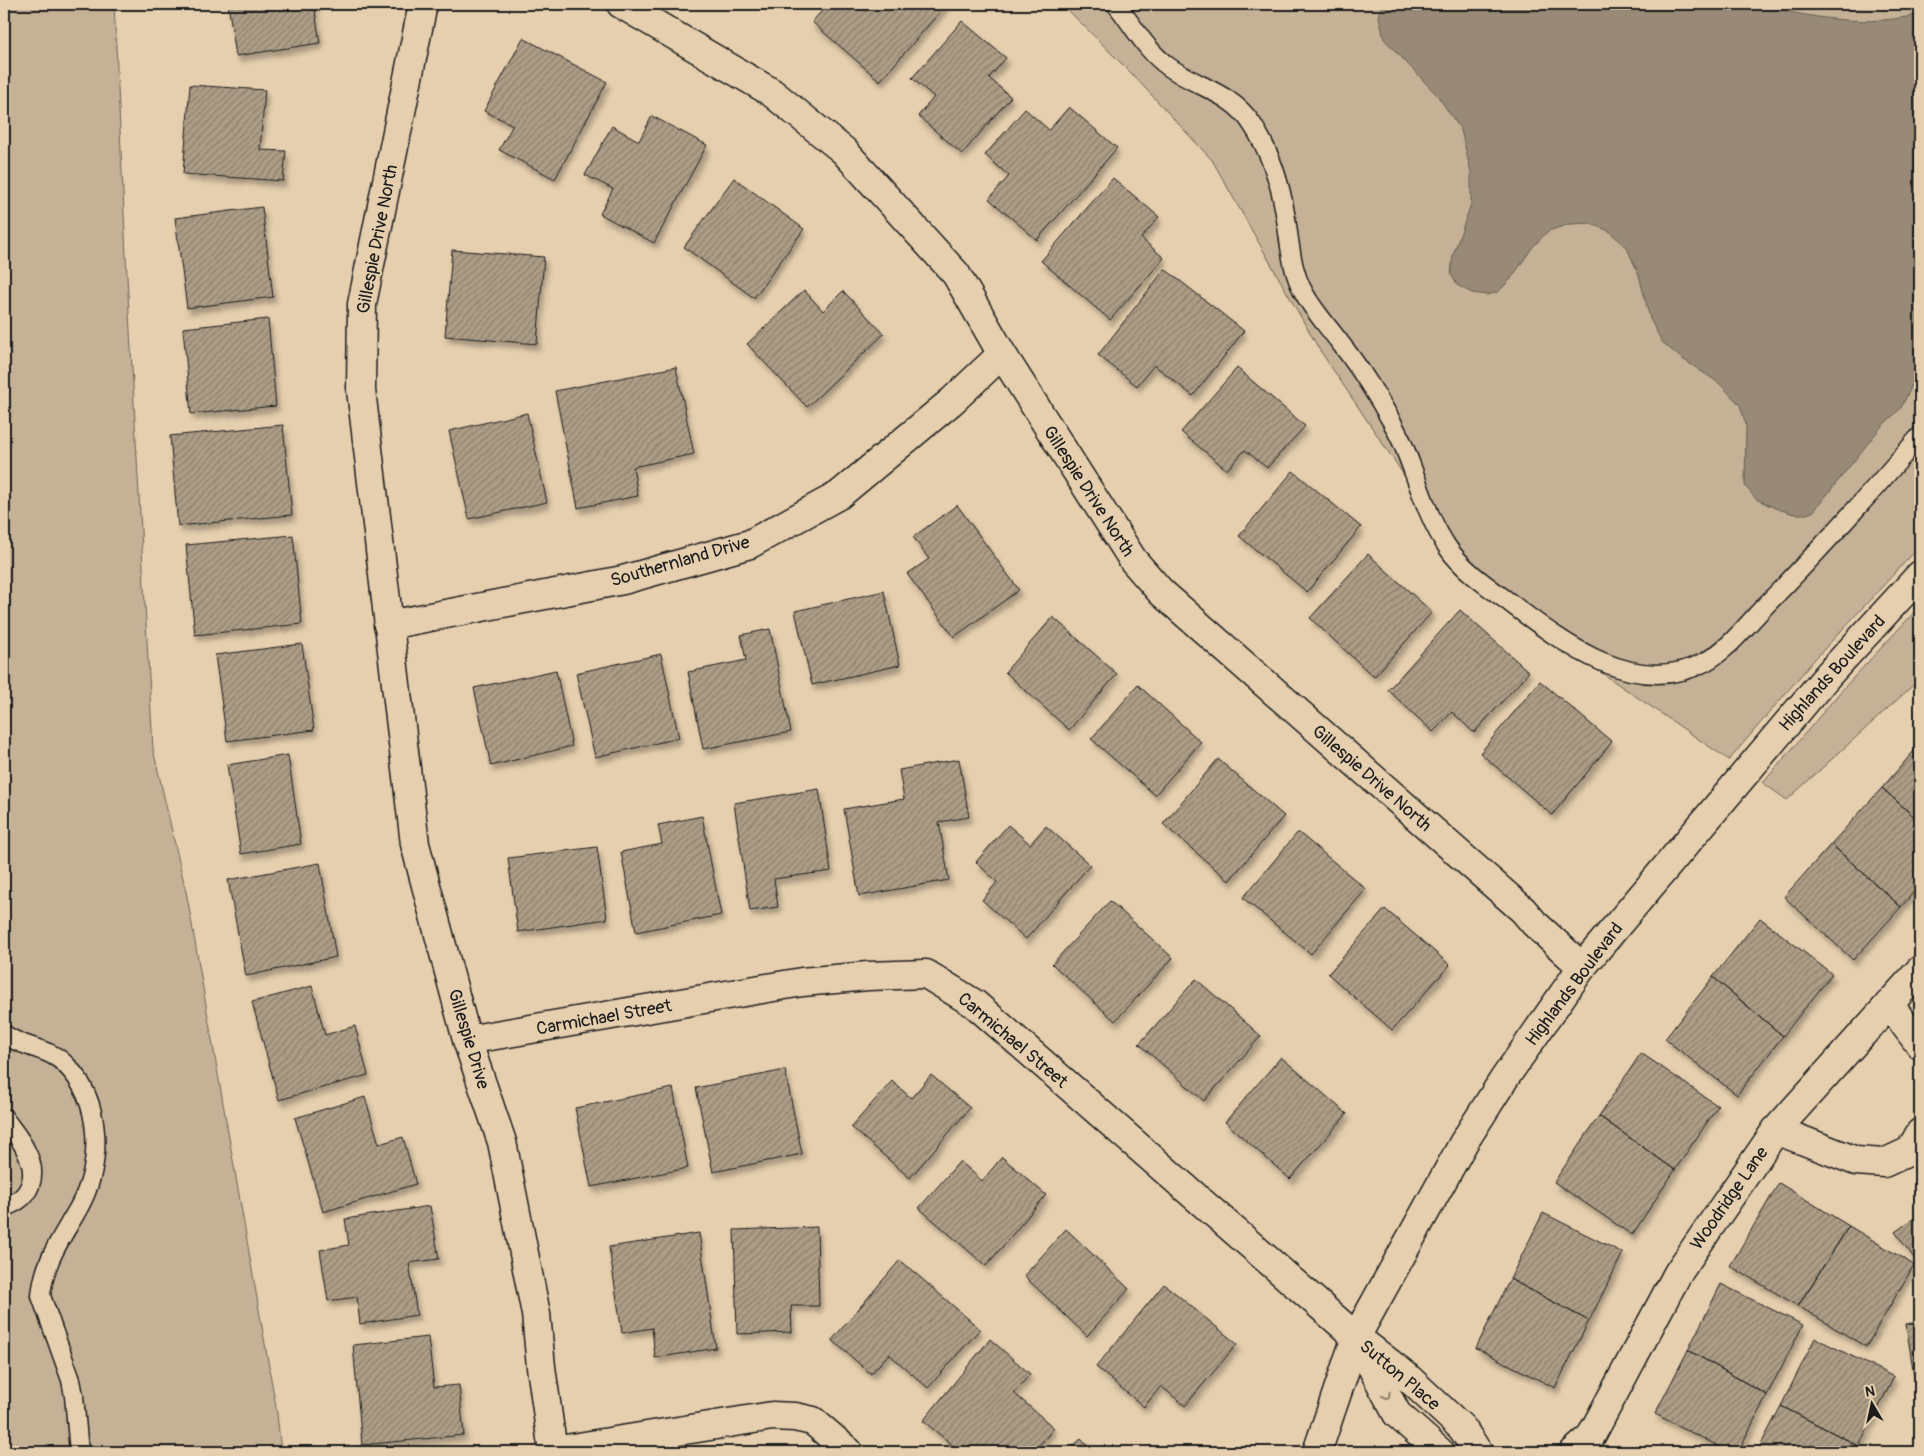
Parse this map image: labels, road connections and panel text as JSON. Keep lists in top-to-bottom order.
{
  "streets": {
    "street": [
      "Gillespie Drive North",
      "Southernland Drive",
      "Highlands Boulevard",
      "Carmichael Street",
      "Gillespie Drive",
      "Woodridge Lane",
      "Sutton Place"
    ]
  },
  "crossings": [
    ["Gillespie Drive North", "Southernland Drive"],
    ["Gillespie Drive North", "Highlands Boulevard"],
    ["Gillespie Drive North", "Gillespie Drive"],
    ["Southernland Drive", "Gillespie Drive"],
    ["Highlands Boulevard", "Carmichael Street"],
    ["Highlands Boulevard", "Sutton Place"],
    ["Carmichael Street", "Gillespie Drive"],
    ["Carmichael Street", "Sutton Place"]
  ],
  "north": "top"
}
